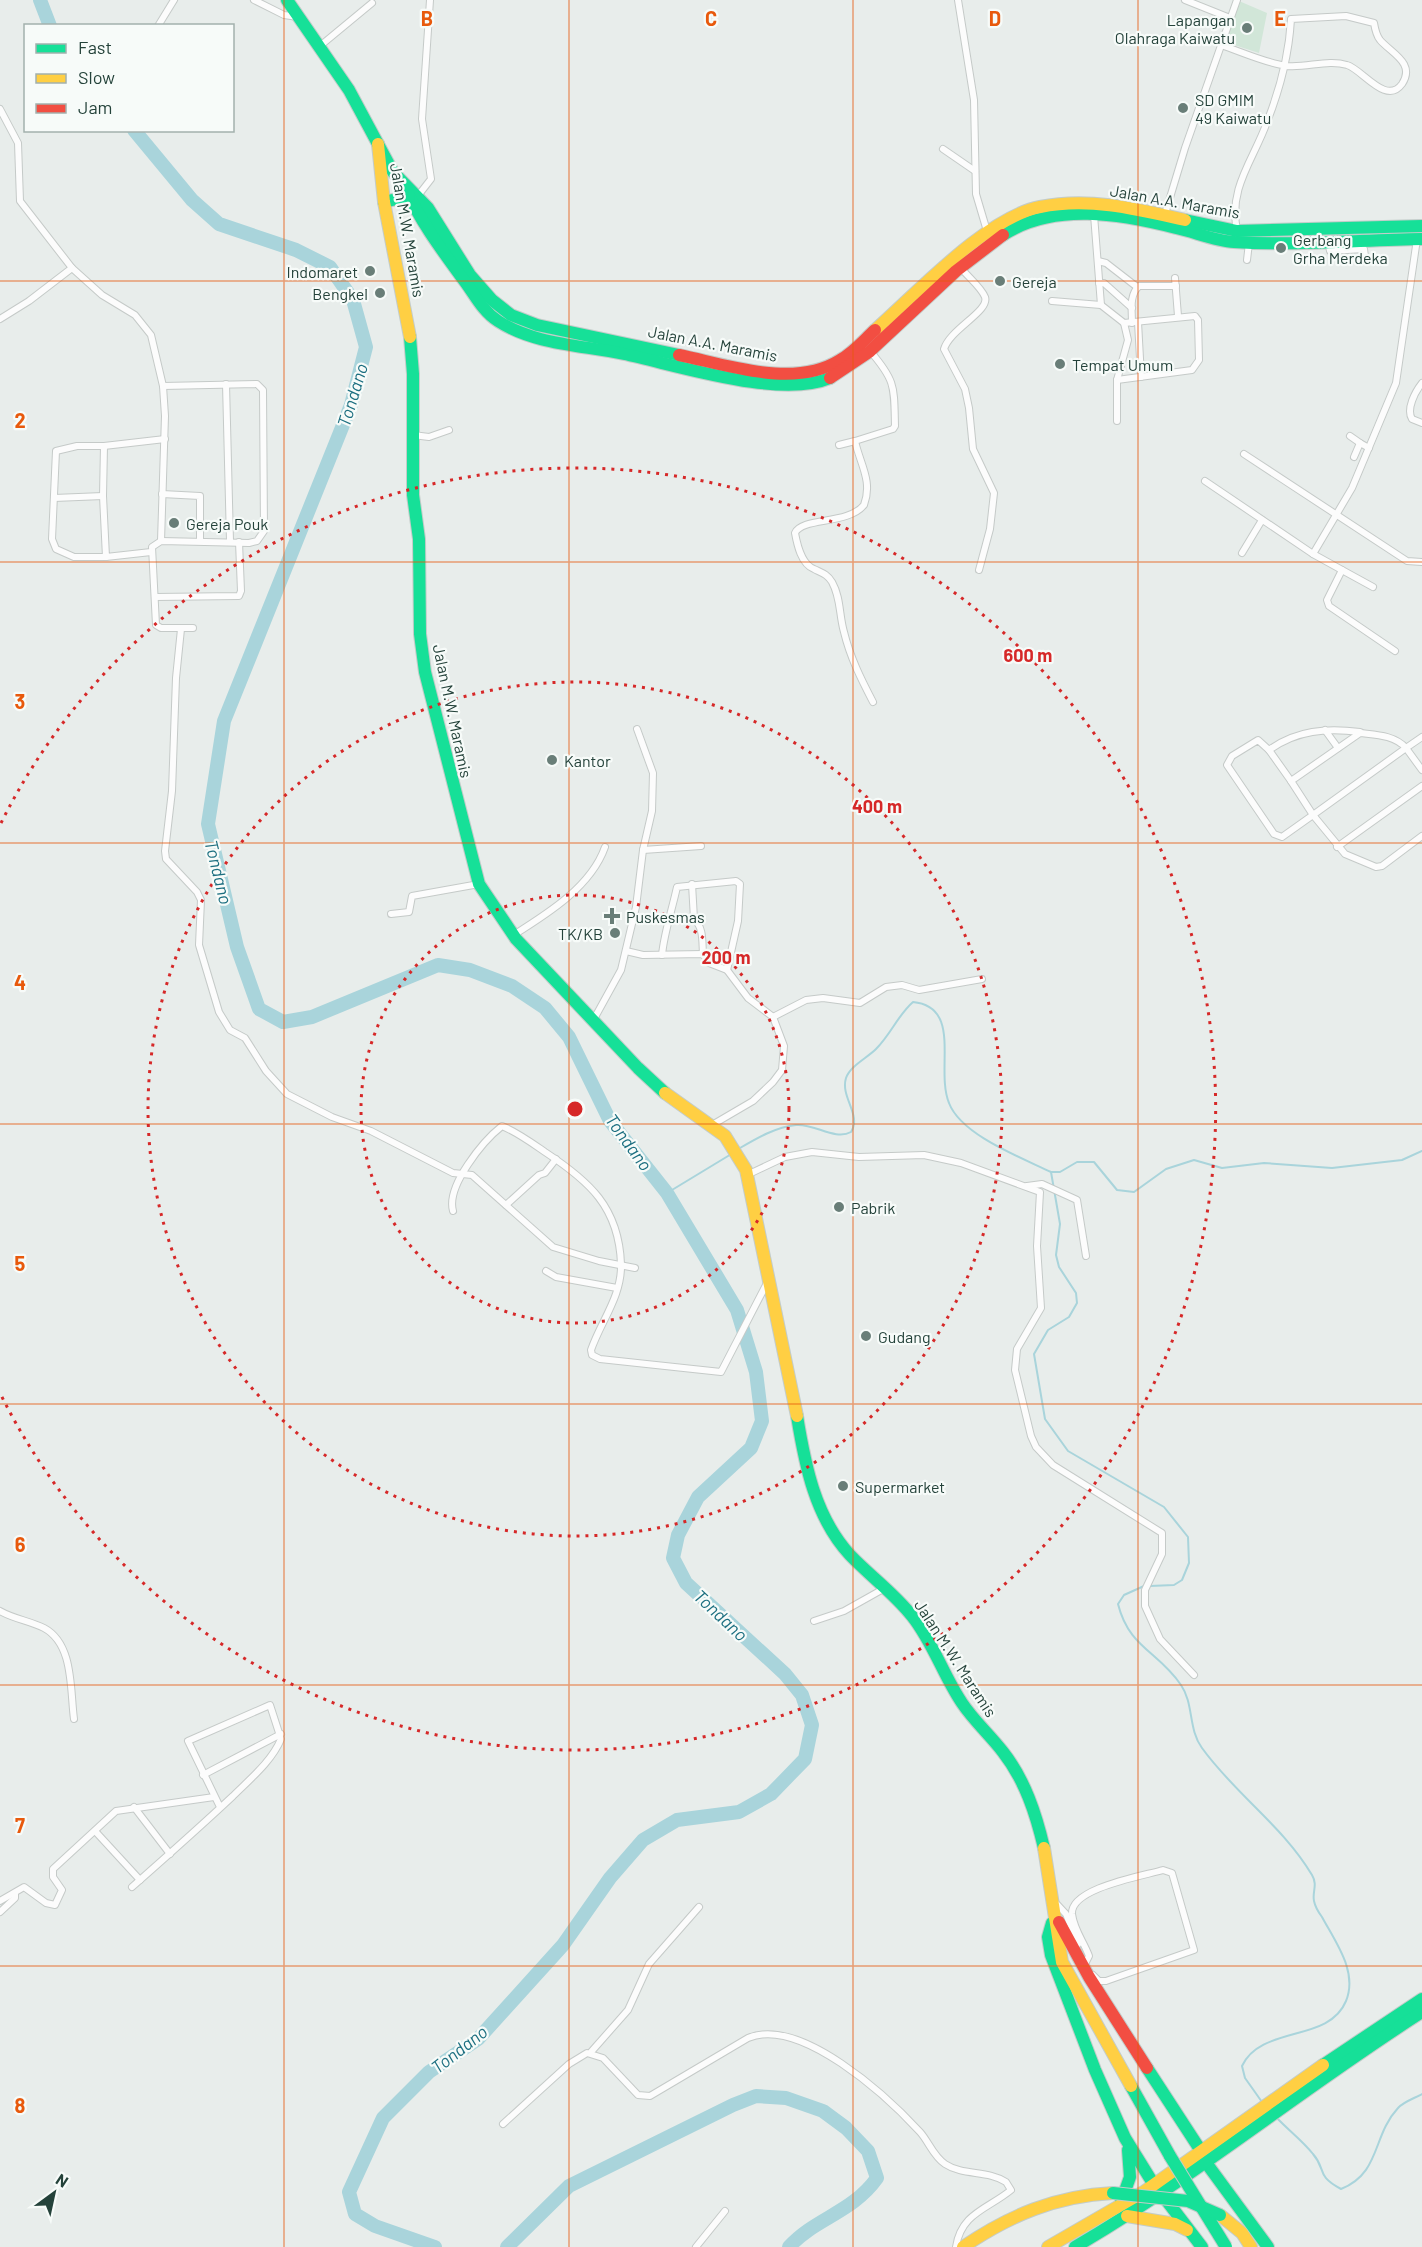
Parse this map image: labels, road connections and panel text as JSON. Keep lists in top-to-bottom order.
{
  "streets": {
    "highway": ["Jalan A.A. Maramis", "Jalan M.W. Maramis"]
  },
  "water": ["Tondano"],
  "places": {
    "other": [
      "Lapangan Olahraga Kaiwatu",
      "SD GMIM 49 Kaiwatu",
      "Gerbang Grha Merdeka",
      "Indomaret",
      "Gereja",
      "Bengkel",
      "Tempat Umum",
      "Gereja Pouk",
      "Kantor",
      "TK/KB",
      "Pabrik",
      "Gudang",
      "Supermarket"
    ],
    "health": ["Puskesmas"]
  },
  "legend": ["Fast", "Slow", "Jam"],
  "north": "top right",
  "grid": {
    "columns": [
      "B",
      "C",
      "D",
      "E"
    ],
    "rows": [
      "2",
      "3",
      "4",
      "5",
      "6",
      "7",
      "8"
    ]
  },
  "rings": ["600 m", "400 m", "200 m"]
}
